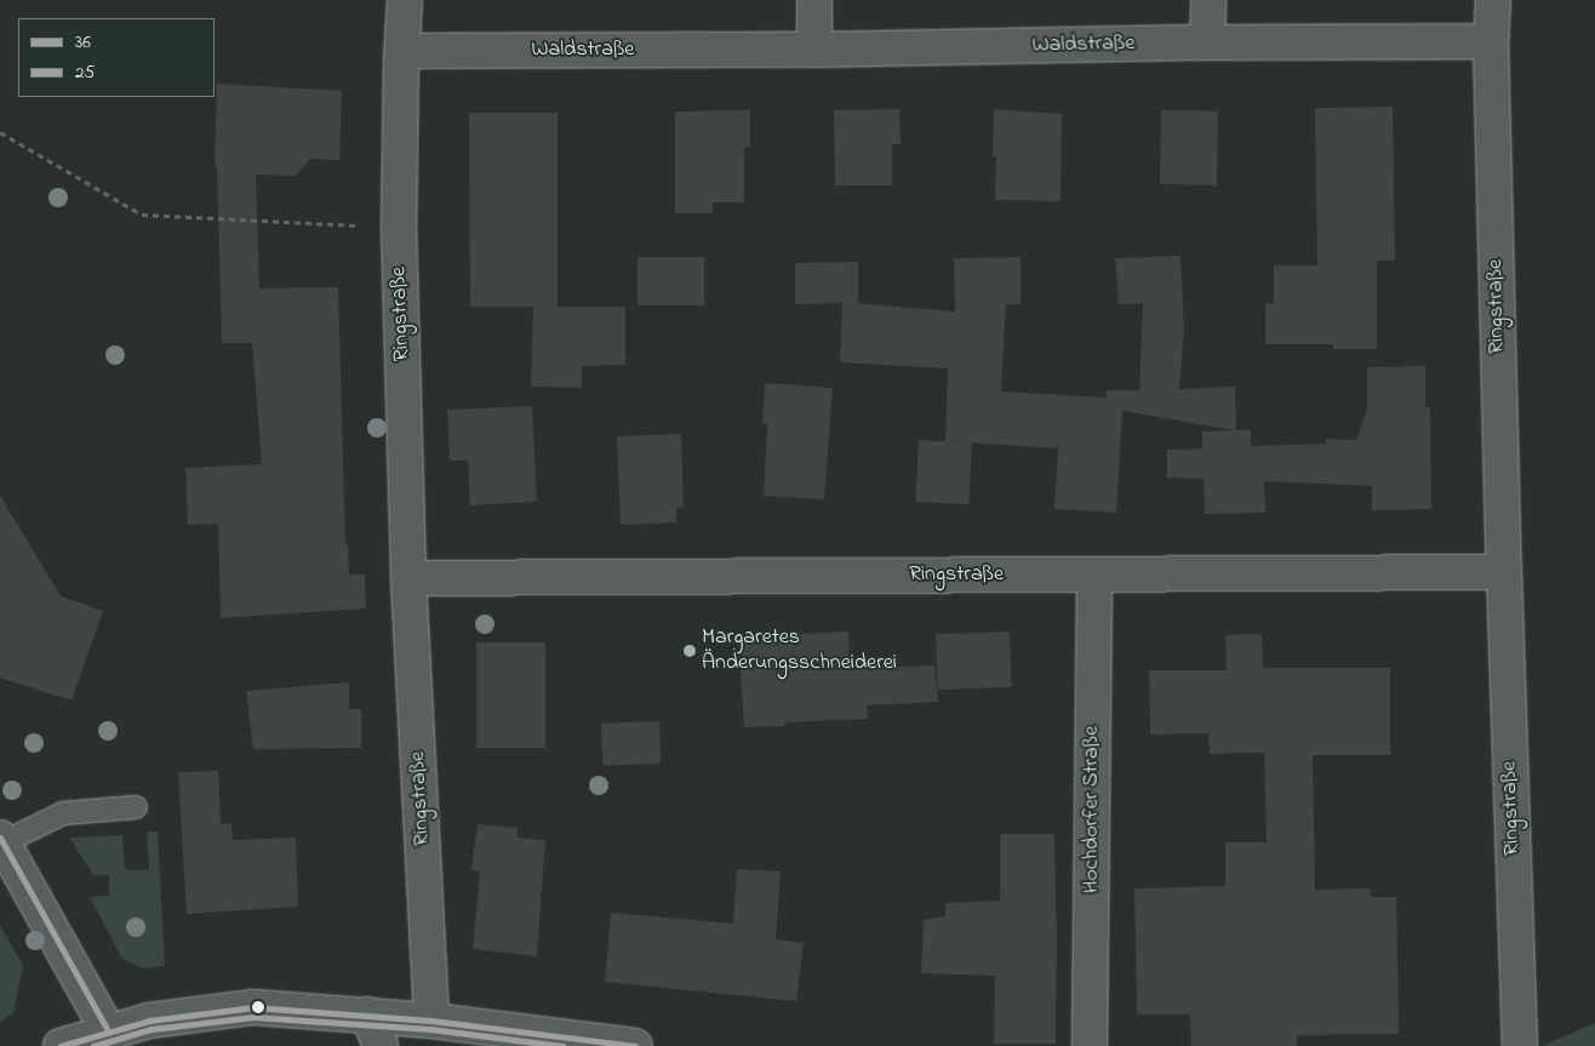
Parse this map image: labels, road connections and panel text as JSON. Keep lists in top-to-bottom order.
{
  "streets": {
    "street": ["Waldstraße", "Ringstraße", "Hochdorfer Straße"]
  },
  "crossings": [
    ["Waldstraße", "Ringstraße"],
    ["Ringstraße", "Hochdorfer Straße"]
  ],
  "places": ["Margaretes Änderungsschneiderei"],
  "lines": ["transit line 36", "transit line 25"],
  "legend": ["36", "25"]
}
